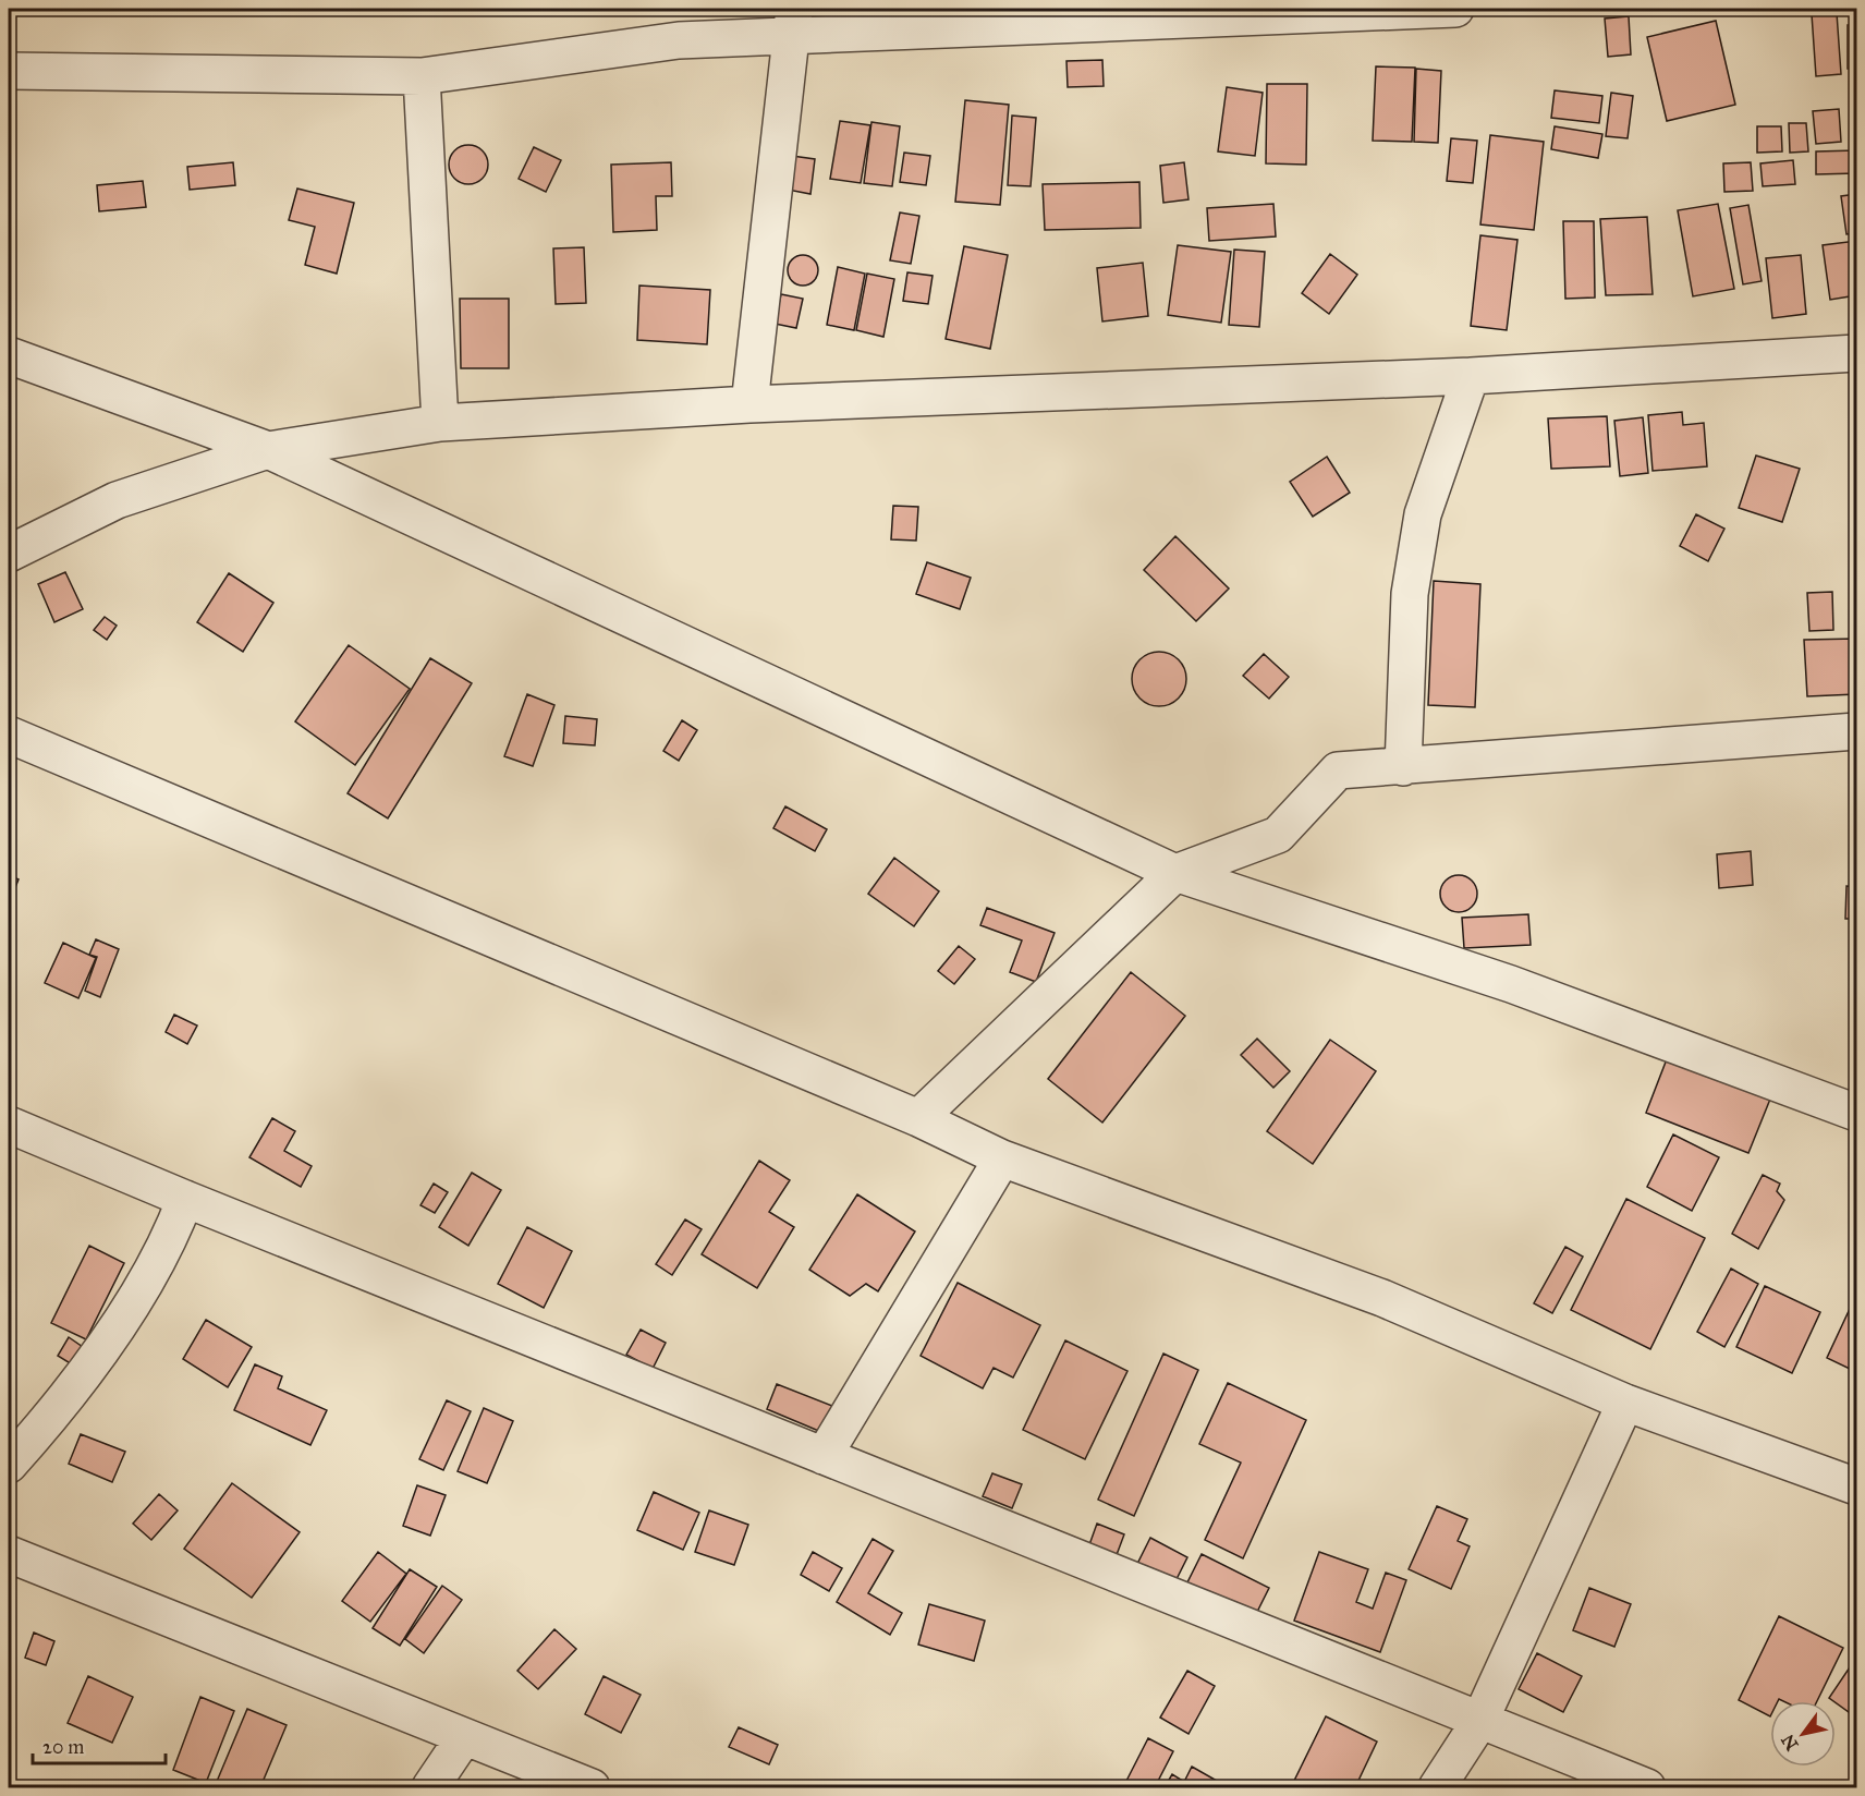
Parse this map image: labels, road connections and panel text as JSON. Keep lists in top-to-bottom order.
{
  "scale_bar": "20 m",
  "north": "bottom left"
}
